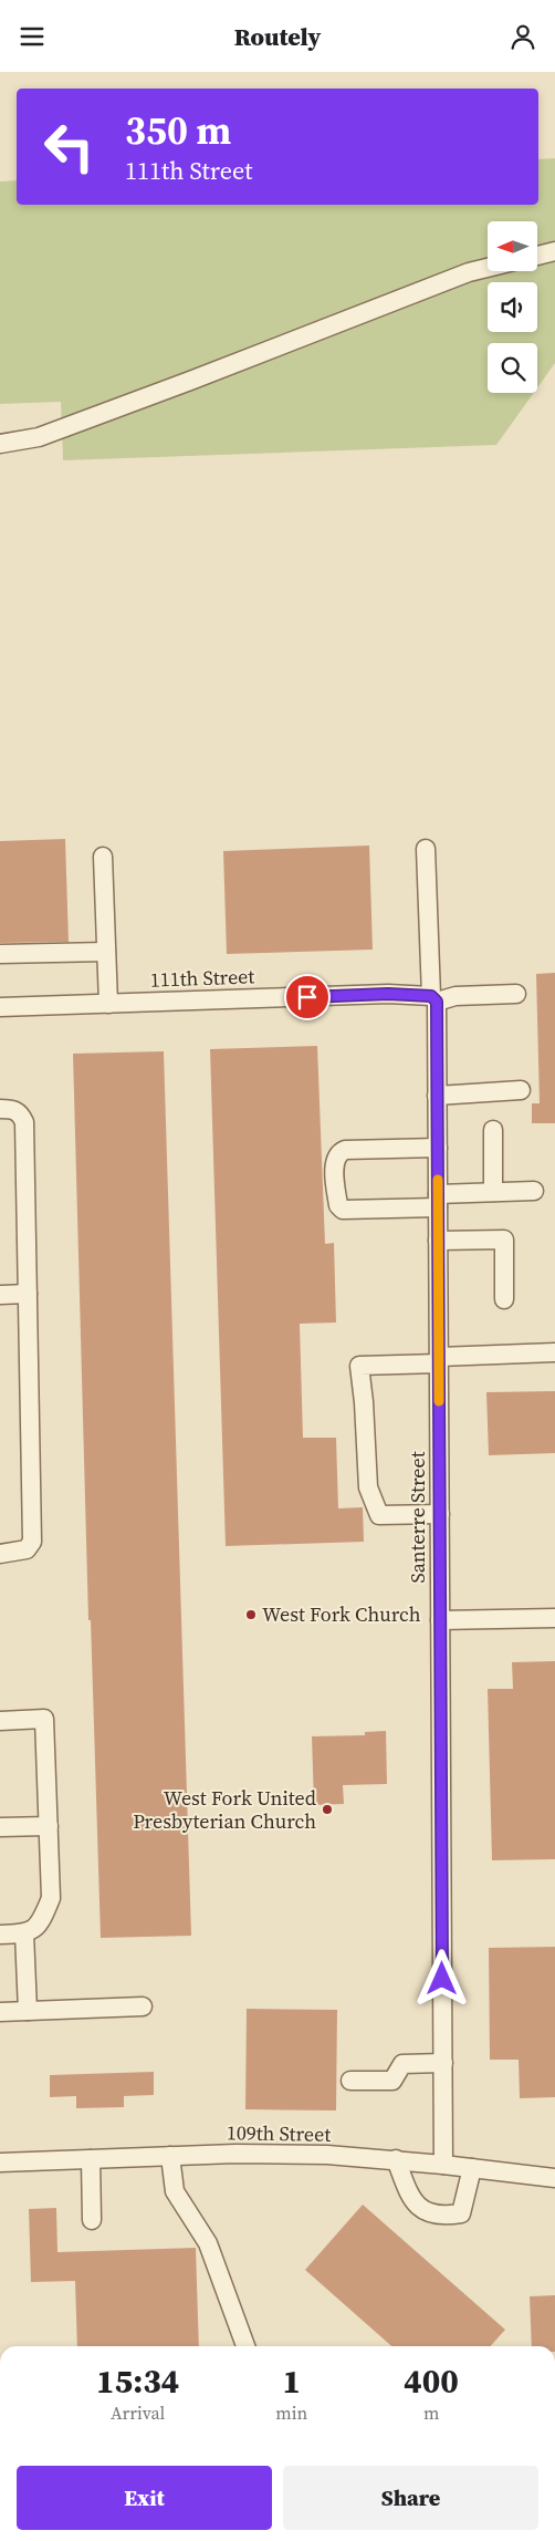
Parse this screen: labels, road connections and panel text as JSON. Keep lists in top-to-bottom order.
{
  "streets": {
    "street": ["111th Street", "Santerre Street", "109th Street"]
  },
  "crossings": [
    ["111th Street", "Santerre Street"],
    ["Santerre Street", "109th Street"]
  ],
  "places": ["West Fork Church", "West Fork United Presbyterian Church"],
  "north": "left",
  "page": {
    "header": "Routely",
    "turn": ["350 m", "111th Street"],
    "eta": [
      "15:34",
      "Arrival",
      "1",
      "min",
      "400",
      "m"
    ],
    "buttons": ["Exit", "Share"]
  }
}
